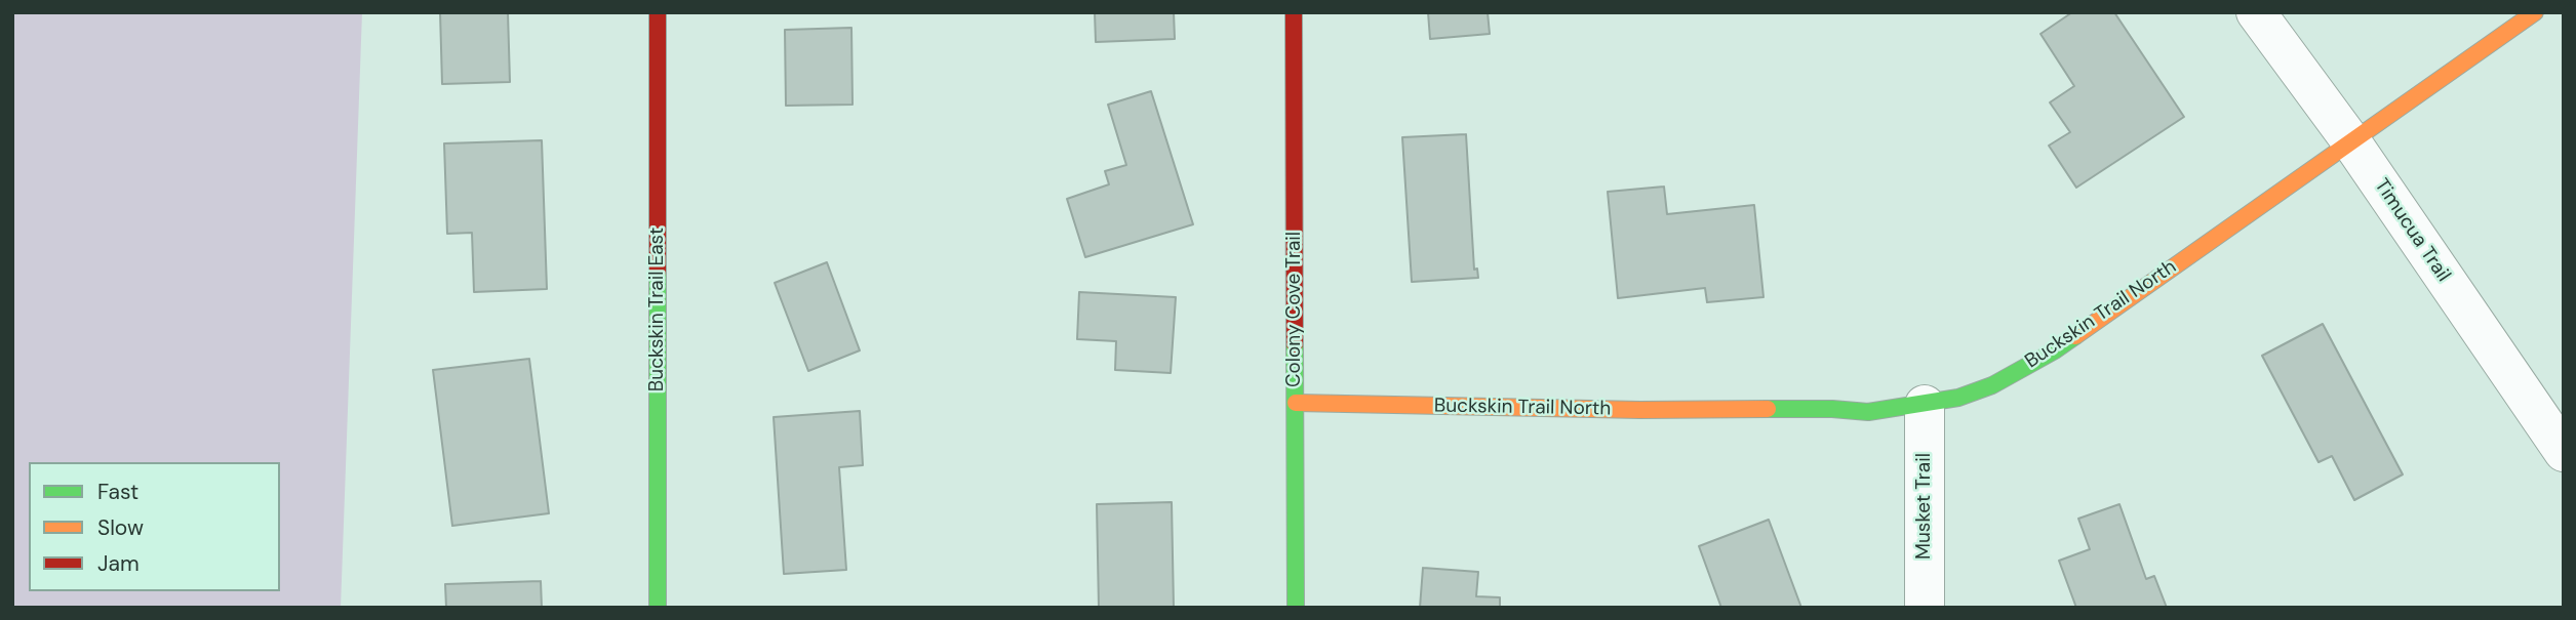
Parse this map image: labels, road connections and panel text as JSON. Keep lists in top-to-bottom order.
{
  "streets": {
    "street": [
      "Timucua Trail",
      "Buckskin Trail East",
      "Colony Cove Trail",
      "Buckskin Trail North",
      "Musket Trail"
    ]
  },
  "crossings": [
    ["Timucua Trail", "Buckskin Trail North"],
    ["Colony Cove Trail", "Buckskin Trail North"],
    ["Buckskin Trail North", "Musket Trail"]
  ],
  "legend": ["Fast", "Slow", "Jam"]
}
